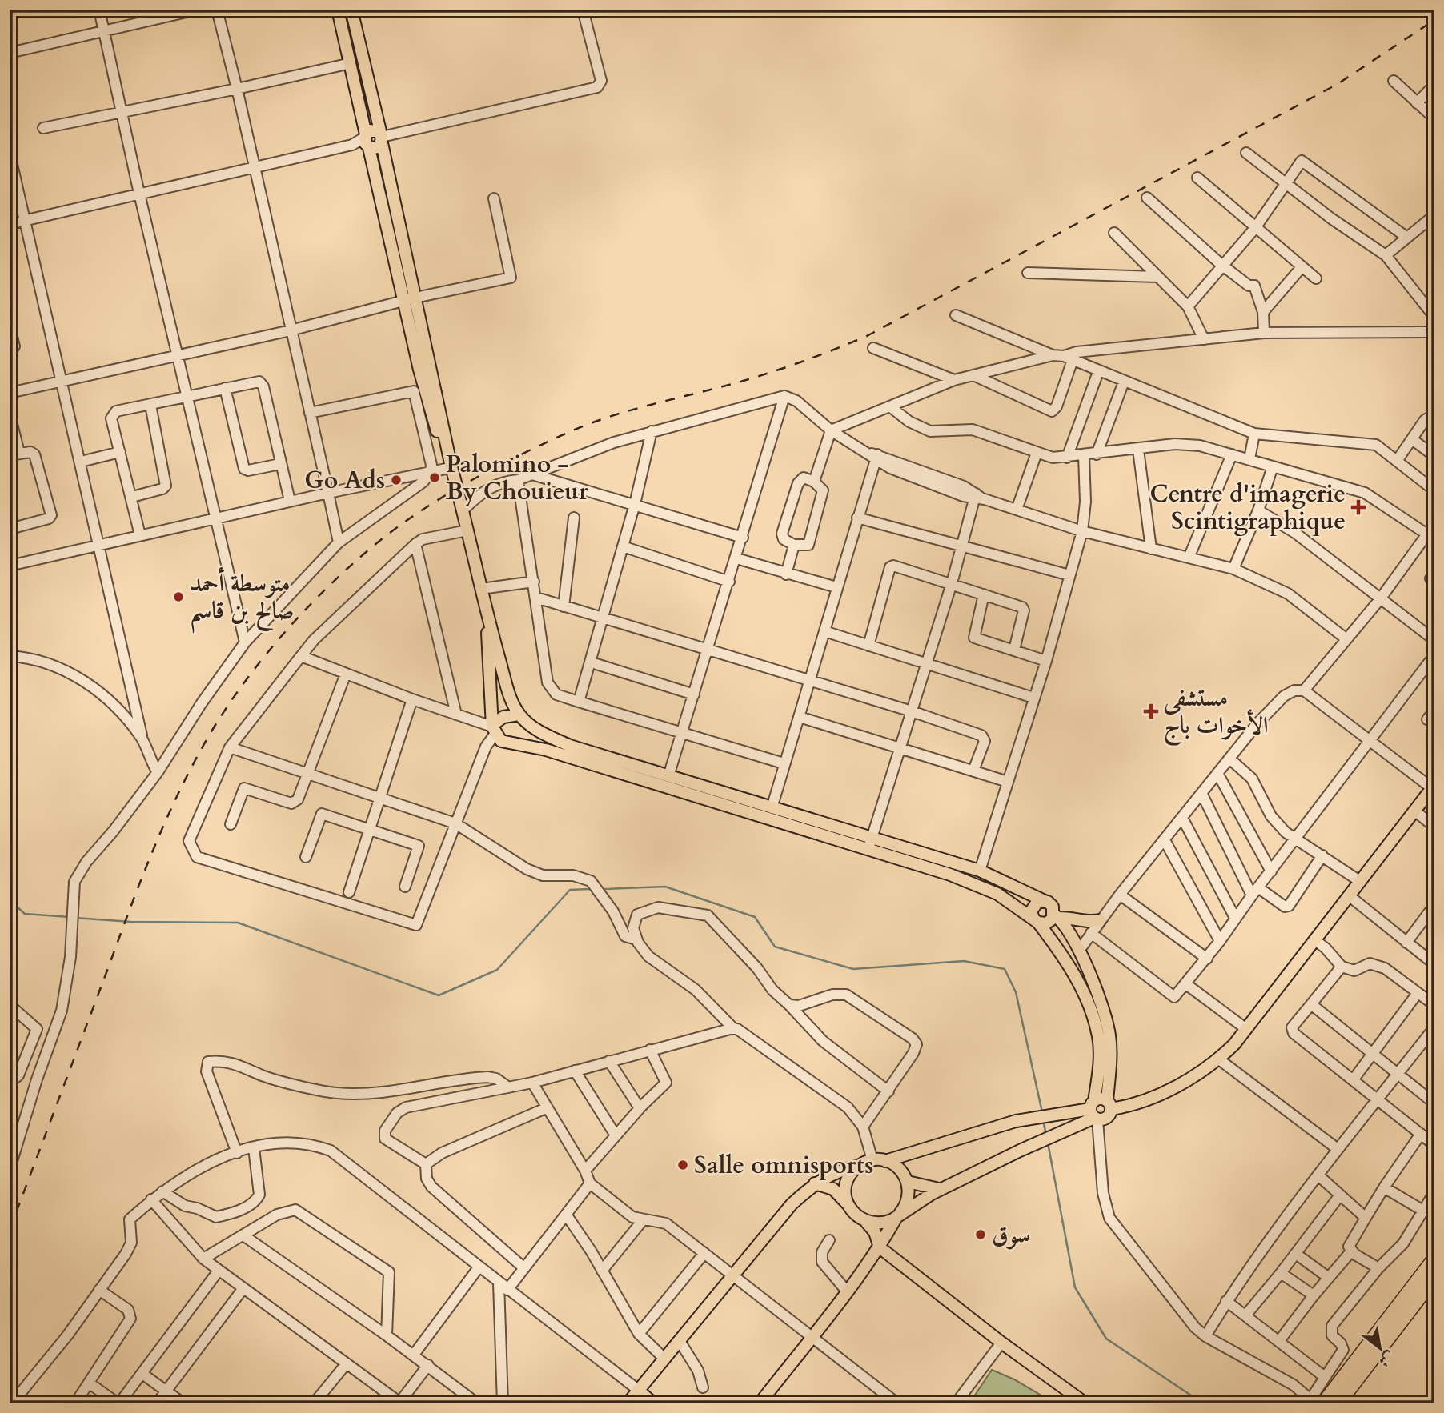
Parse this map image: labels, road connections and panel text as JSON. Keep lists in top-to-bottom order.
{
  "places": {
    "other": [
      "Palomino - By Chouieur",
      "Go Ads",
      "متوسطة أحمد صالح بن قاسم",
      "Salle omnisports",
      "سوق"
    ],
    "health": ["Centre d'imagerie Scintigraphique", "مستشفى الأخوات باج"]
  },
  "north": "bottom right"
}
